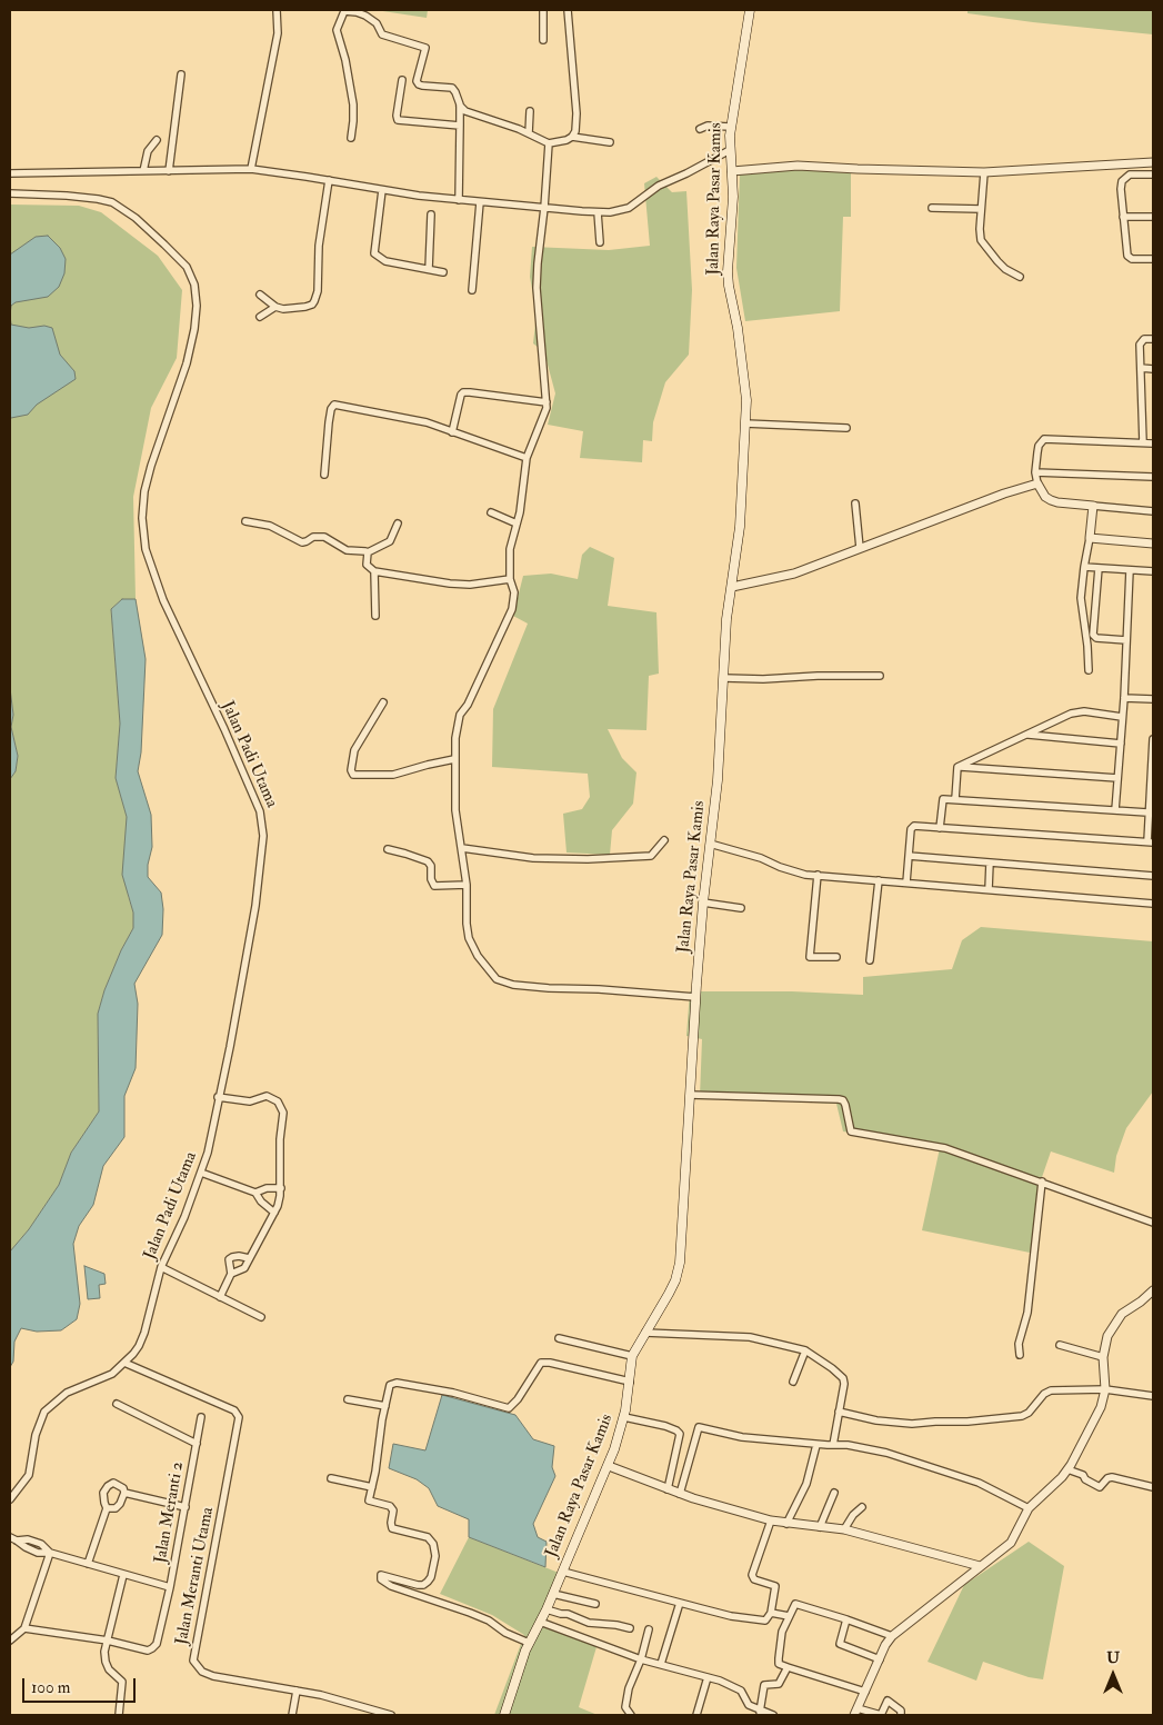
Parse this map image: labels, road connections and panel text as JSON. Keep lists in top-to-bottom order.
{
  "streets": {
    "main road": ["Jalan Raya Pasar Kamis"],
    "street": ["Jalan Padi Utama", "Jalan Meranti 2", "Jalan Meranti Utama"]
  },
  "crossings": [
    ["Jalan Padi Utama", "Jalan Meranti Utama"],
    ["Jalan Meranti 2", "Jalan Meranti Utama"]
  ],
  "scale_bar": "100 m",
  "north": "top"
}
